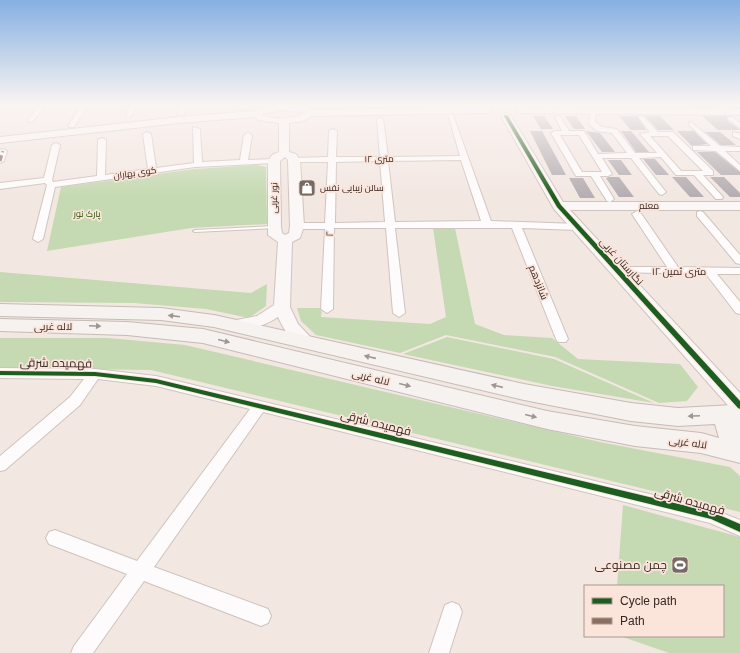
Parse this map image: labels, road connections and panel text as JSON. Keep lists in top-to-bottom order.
{
  "streets": {
    "main road": ["لاله غربی"],
    "street": [
      "۱۲ متری",
      "کوی بهاران",
      "نور غربی",
      "معلم",
      "۲",
      "نگارستان غربی",
      "۱۲ متری ثمین",
      "شانزدهم",
      "فهمیده شرقی"
    ]
  },
  "crossings": [
    ["۱۲ متری", "کوی بهاران"],
    ["۱۲ متری", "نور غربی"],
    ["۱۲ متری", "۲"],
    ["کوی بهاران", "نور غربی"],
    ["معلم", "نگارستان غربی"],
    ["نگارستان غربی", "۱۲ متری ثمین"],
    ["نگارستان غربی", "لاله غربی"]
  ],
  "parks": ["پارک نور"],
  "places": {
    "shop": ["سالن زیبایی نفس"],
    "sports": ["چمن مصنوعی"]
  },
  "legend": ["Cycle path", "Path"]
}
